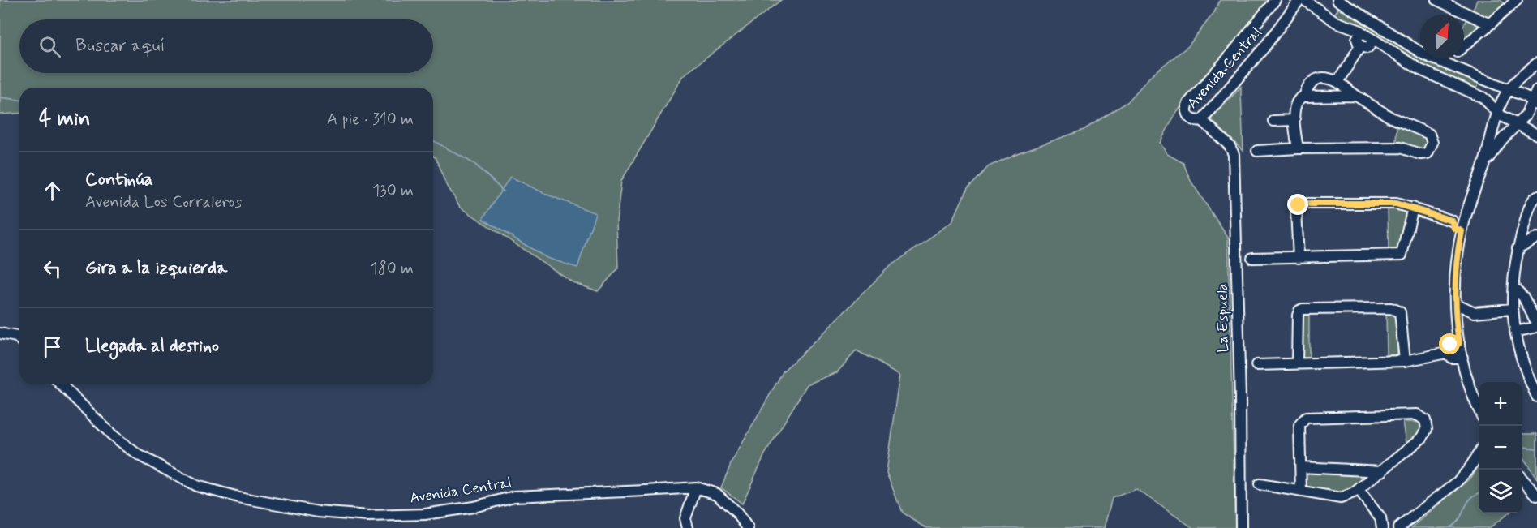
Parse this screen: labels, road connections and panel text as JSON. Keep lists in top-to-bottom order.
{
  "streets": {
    "street": ["Avenida Central", "La Espuela"]
  },
  "crossings": [
    ["Avenida Central", "La Espuela"]
  ],
  "north": "top right",
  "page": {
    "search": "Buscar aquí",
    "heading": ["4 min", "A pie · 310 m"],
    "list": [
      ["Continúa", "Avenida Los Corraleros", "130 m"],
      ["Gira a la izquierda", "180 m"],
      "Llegada al destino"
    ],
    "map_buttons": ["+", "−"]
  }
}
